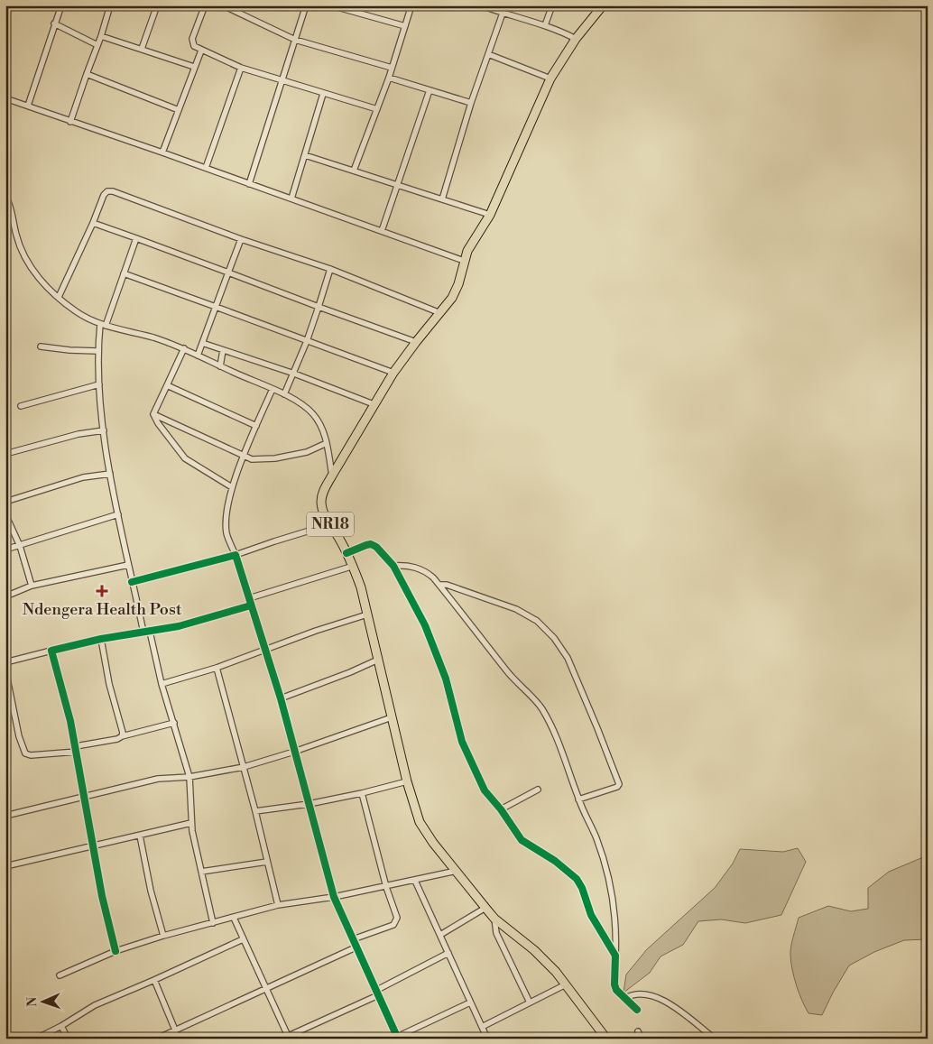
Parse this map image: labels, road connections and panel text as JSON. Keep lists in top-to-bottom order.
{
  "streets": {
    "main road": ["NR18"]
  },
  "places": {
    "health": ["Ndengera Health Post"]
  },
  "north": "left"
}
